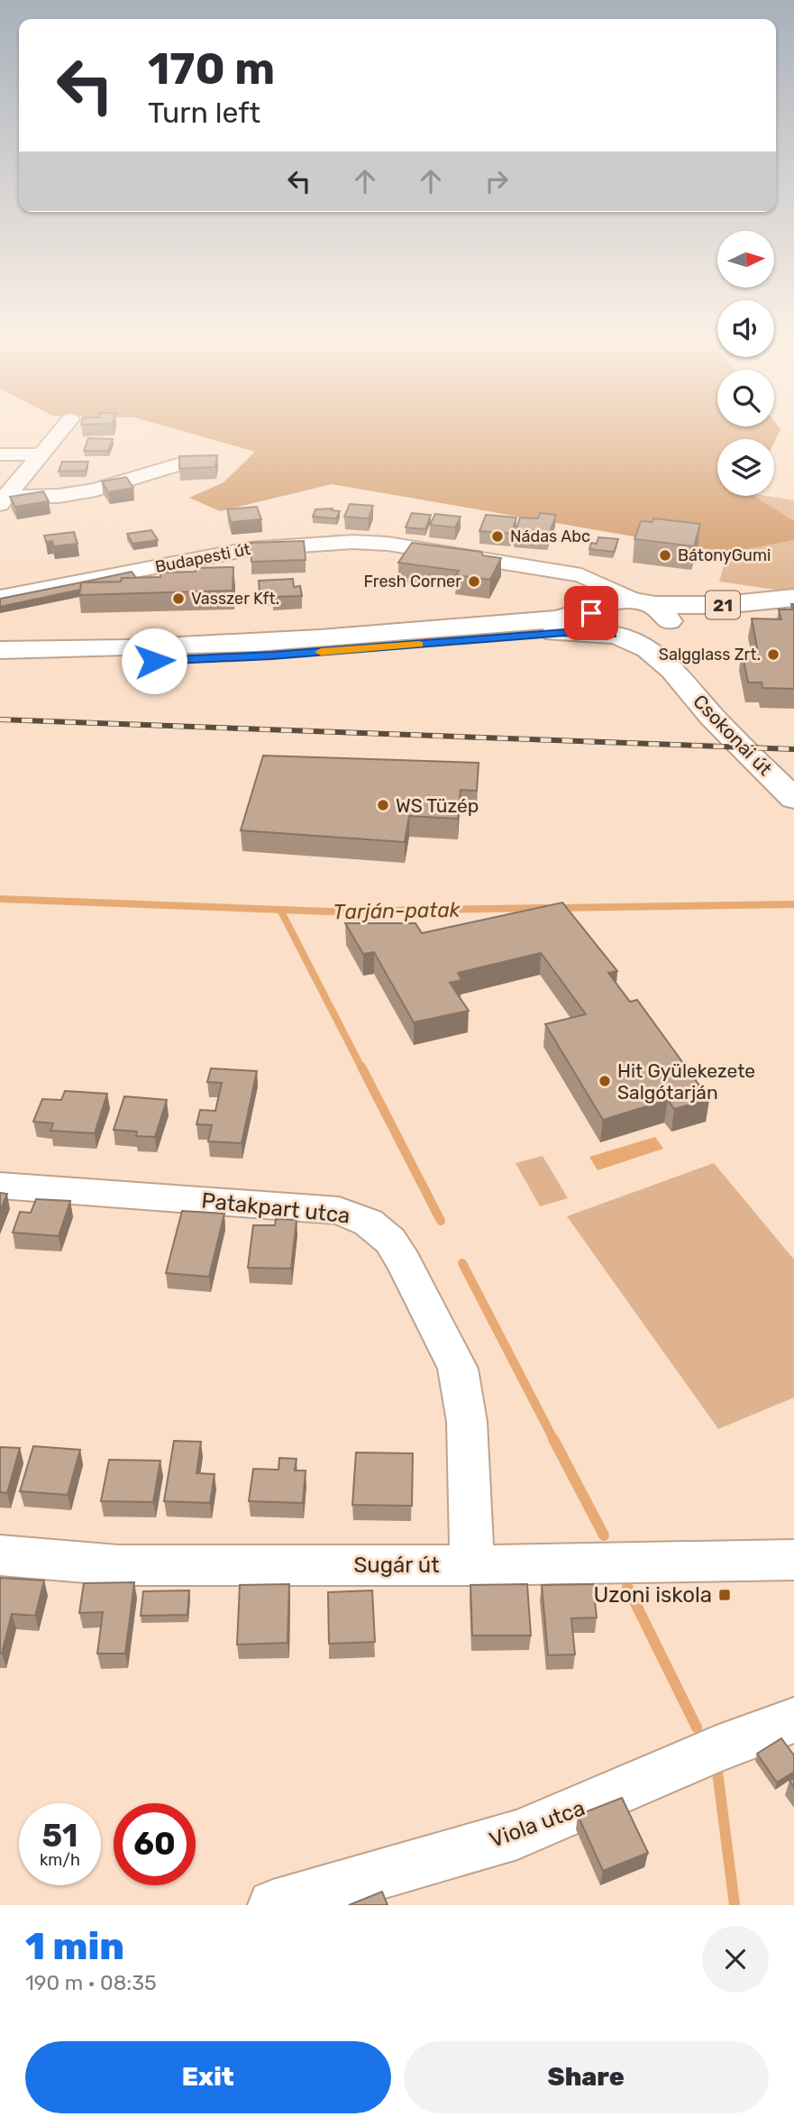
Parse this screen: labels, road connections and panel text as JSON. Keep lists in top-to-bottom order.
{
  "streets": {
    "main road": ["21", "Csokonai út"],
    "street": [
      "Budapesti út",
      "Patakpart utca",
      "Sugár út",
      "Viola utca"
    ]
  },
  "crossings": [
    ["Budapesti út", "21"],
    ["Patakpart utca", "Sugár út"]
  ],
  "water": ["Tarján-patak"],
  "places": {
    "other": [
      "Nádas Abc",
      "BátonyGumi",
      "Fresh Corner",
      "Vasszer Kft.",
      "Salgglass Zrt.",
      "WS Tüzép",
      "Hit Gyülekezete Salgótarján"
    ],
    "transit": ["Uzoni iskola"]
  },
  "north": "right",
  "page": {
    "turn": ["170 m", "Turn left"],
    "speed": "51 km/h",
    "limit": "60",
    "heading": ["1 min", "190 m · 08:35"],
    "buttons": ["Exit", "Share"]
  }
}
